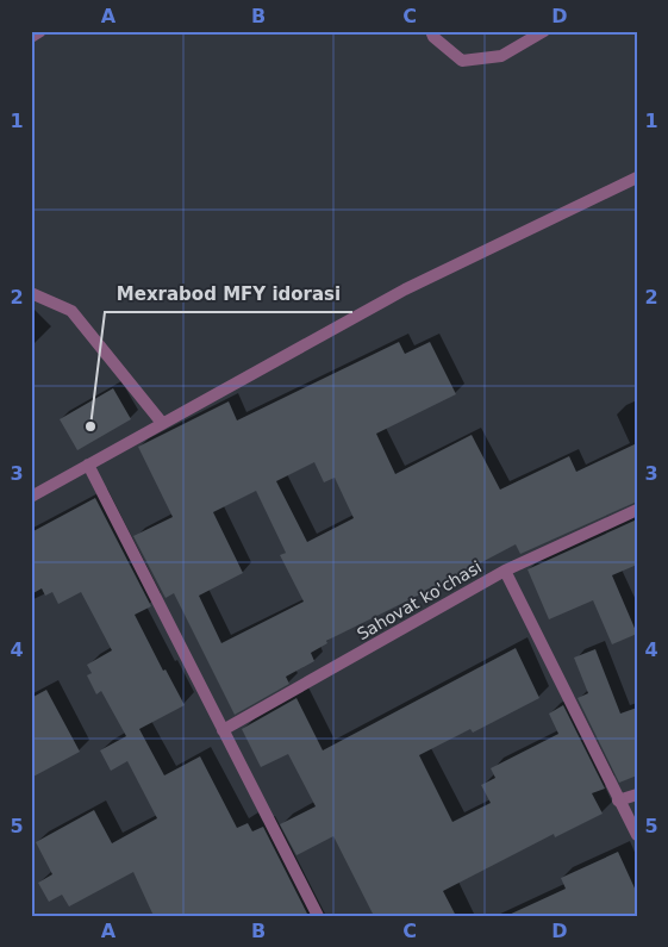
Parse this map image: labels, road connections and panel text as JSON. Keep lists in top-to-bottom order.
{
  "streets": {
    "street": ["Sahovat ko'chasi"]
  },
  "places": ["Mexrabod MFY idorasi"],
  "grid": {
    "columns": [
      "A",
      "B",
      "C",
      "D"
    ],
    "rows": [
      "1",
      "2",
      "3",
      "4",
      "5"
    ]
  }
}
